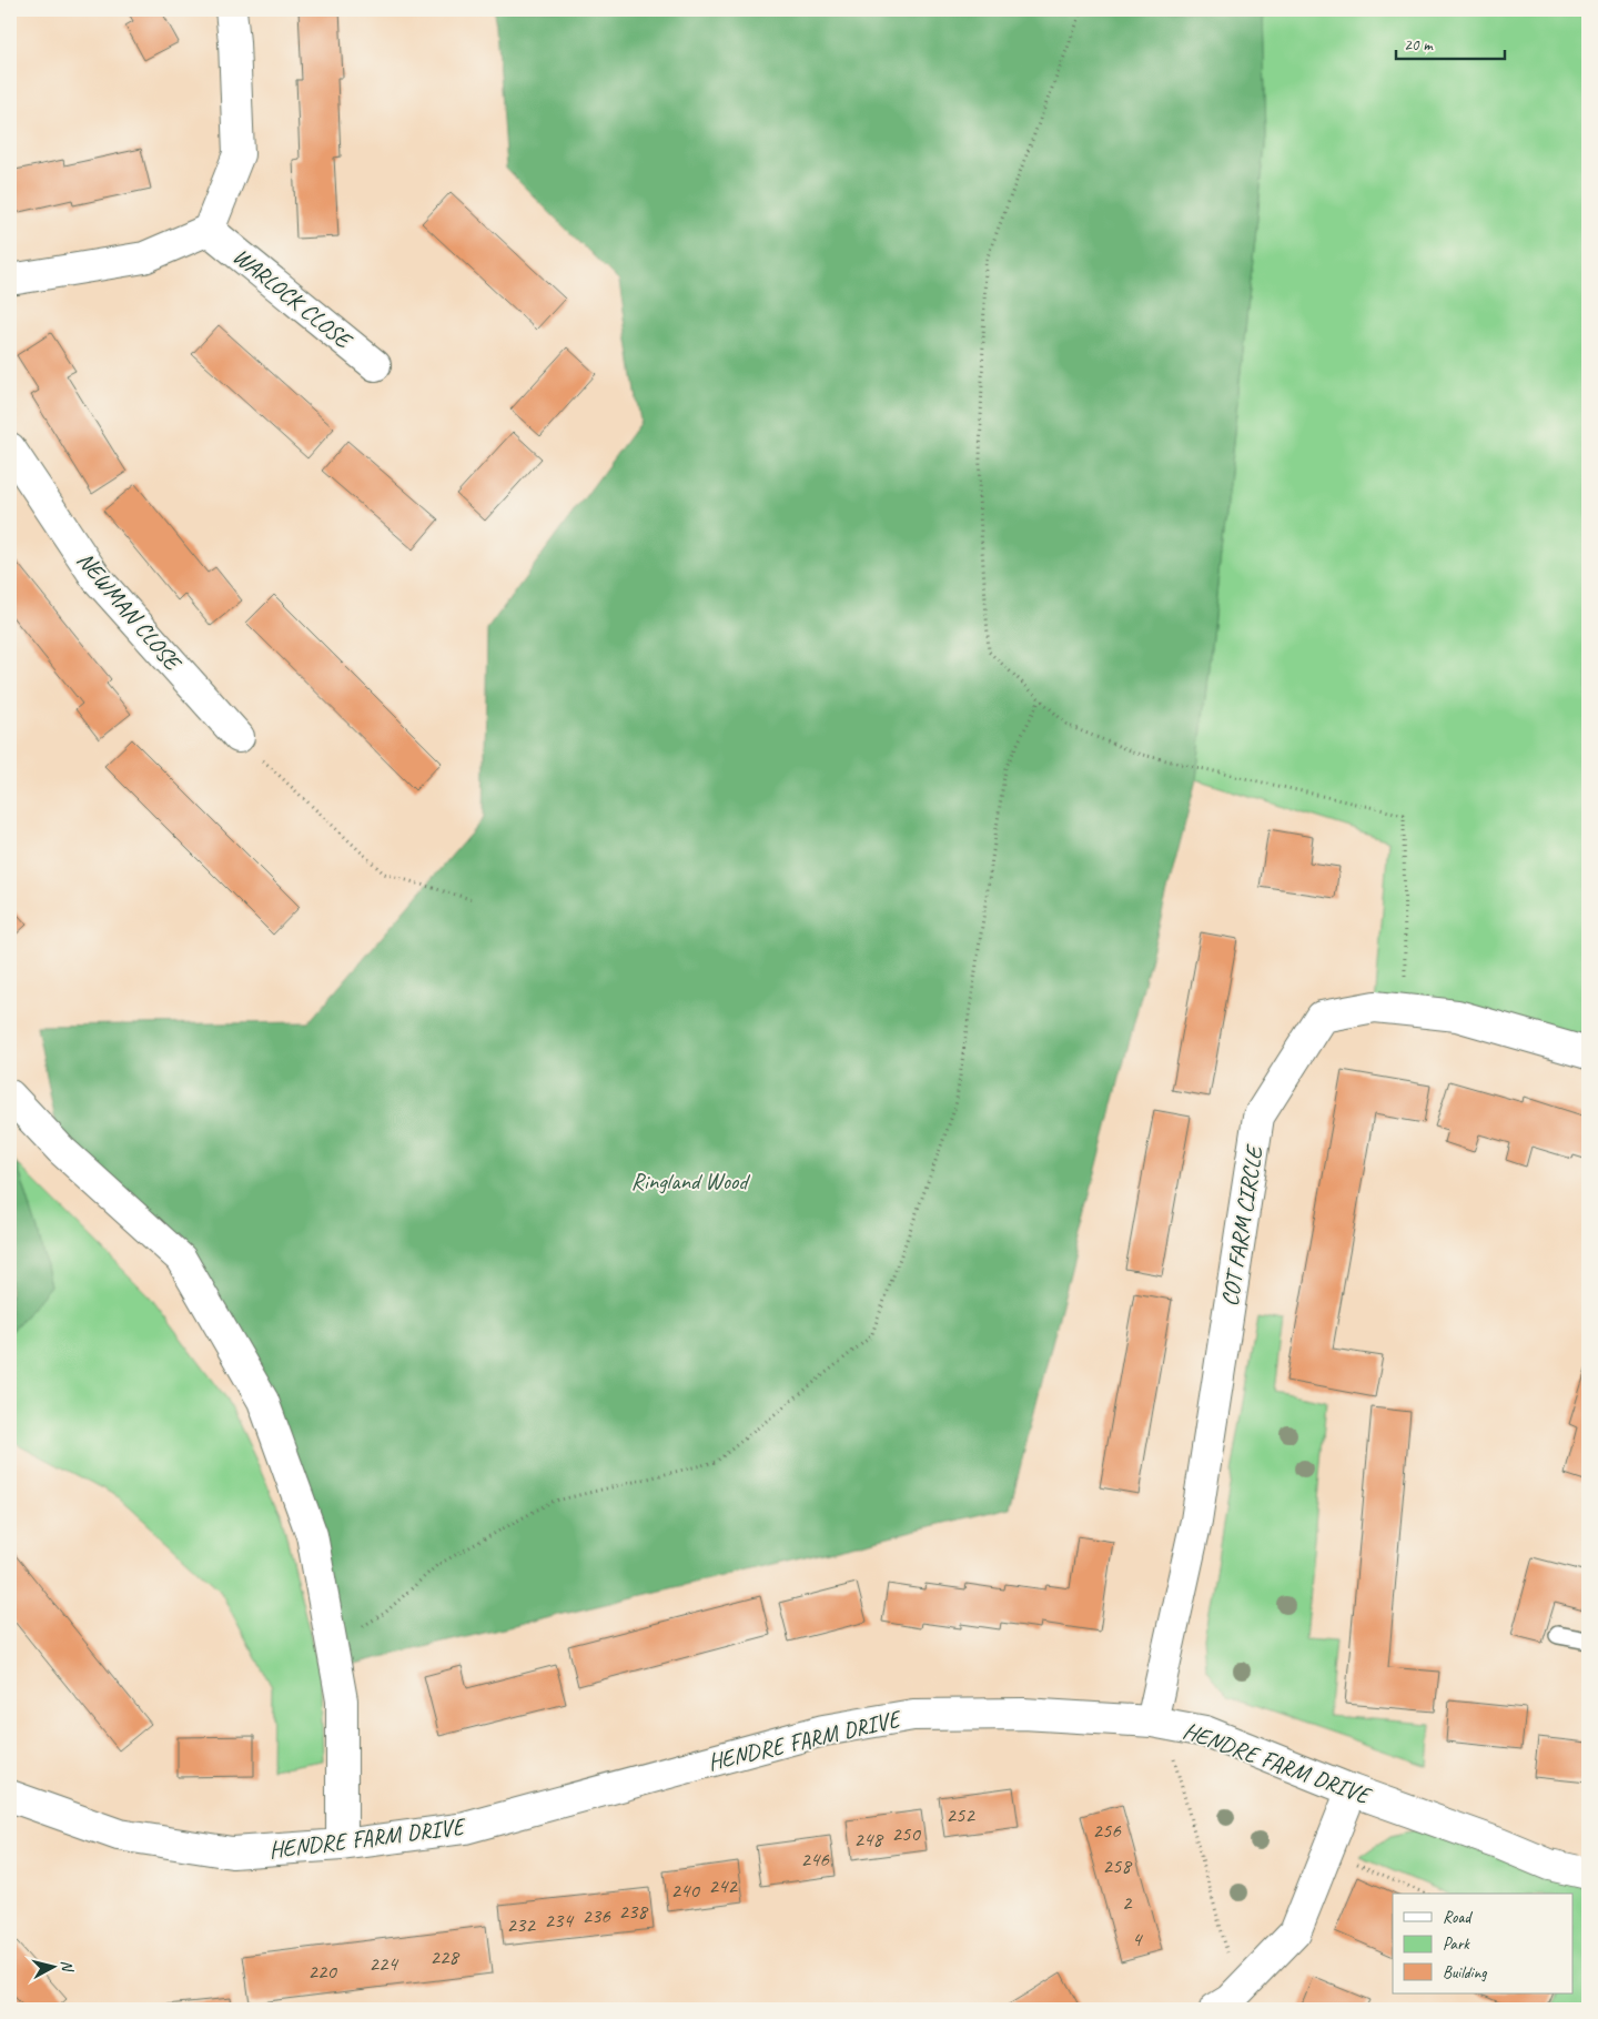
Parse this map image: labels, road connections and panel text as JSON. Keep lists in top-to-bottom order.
{
  "streets": {
    "street": [
      "WARLOCK CLOSE",
      "NEWMAN CLOSE",
      "COT FARM CIRCLE",
      "HENDRE FARM DRIVE"
    ]
  },
  "crossings": [
    ["COT FARM CIRCLE", "HENDRE FARM DRIVE"]
  ],
  "parks": ["Ringland Wood"],
  "house_numbers": [
    "252",
    "256",
    "250",
    "248",
    "246",
    "258",
    "242",
    "240",
    "2",
    "238",
    "236",
    "234",
    "232",
    "4",
    "228",
    "224",
    "220"
  ],
  "legend": ["Road", "Park", "Building"],
  "scale_bar": "20 m",
  "north": "right"
}
